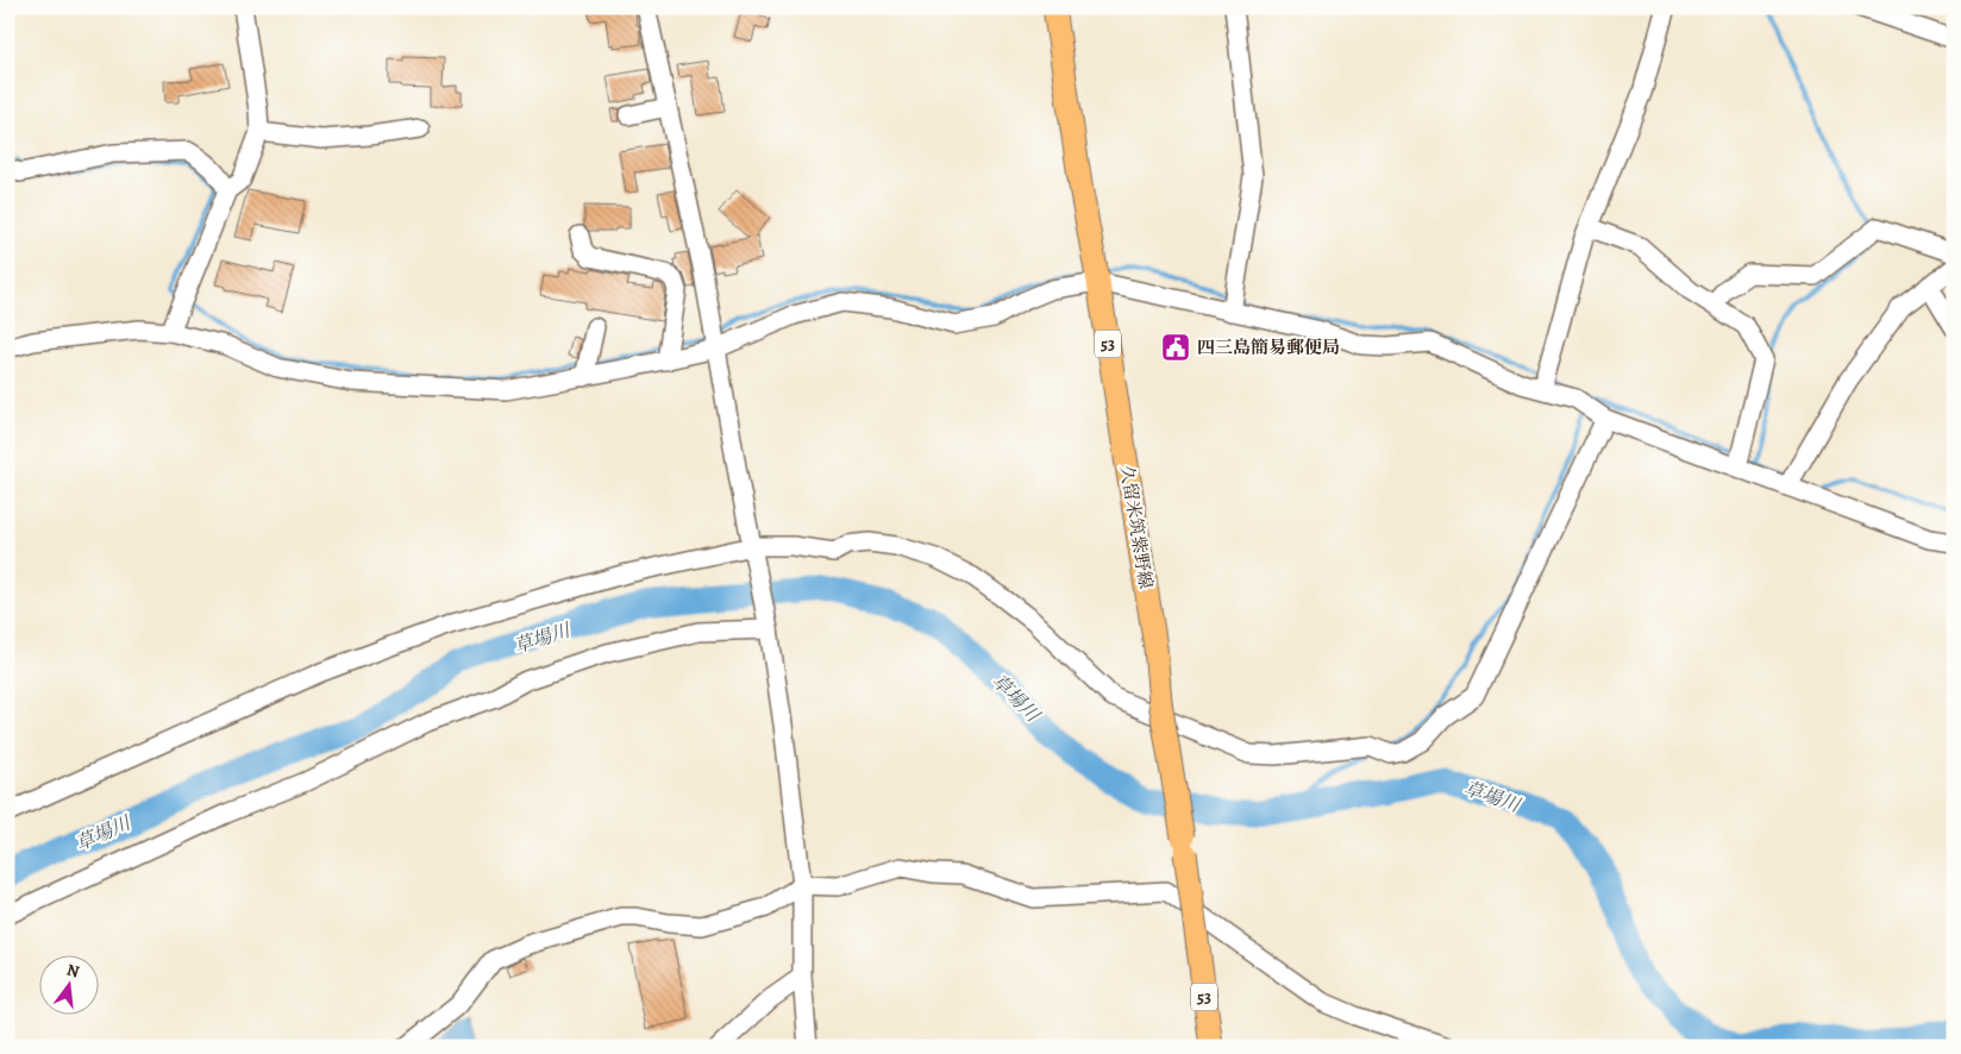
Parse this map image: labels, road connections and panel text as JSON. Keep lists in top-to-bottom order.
{
  "streets": {
    "main road": ["53", "久留米筑紫野線"]
  },
  "water": ["草場川"],
  "places": {
    "public building": ["四三島簡易郵便局"]
  },
  "north": "top"
}
